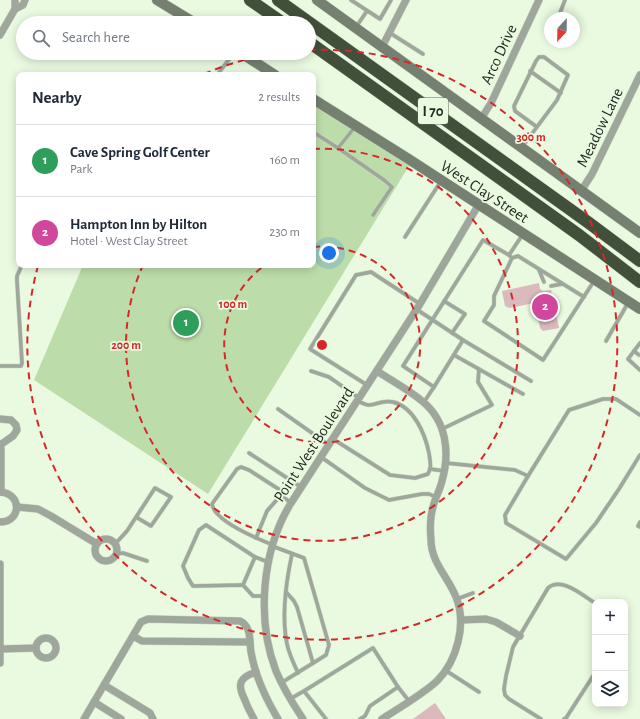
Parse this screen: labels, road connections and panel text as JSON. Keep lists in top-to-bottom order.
{
  "streets": {
    "highway": ["I 70"],
    "street": [
      "Arco Drive",
      "Meadow Lane",
      "West Clay Street",
      "Point West Boulevard"
    ]
  },
  "crossings": [
    ["West Clay Street", "Point West Boulevard"]
  ],
  "north": "bottom",
  "page": {
    "search": "Search here",
    "heading": ["Nearby", "2 results"],
    "list": [
      {
        "mark": "1",
        "name": "Cave Spring Golf Center",
        "note": "Park",
        "value": "160 m"
      },
      {
        "mark": "2",
        "name": "Hampton Inn by Hilton",
        "note": "Hotel · West Clay Street",
        "value": "230 m"
      }
    ],
    "pins": ["2", "1"],
    "map_buttons": ["+", "−"]
  },
  "rings": ["300 m", "100 m", "200 m"]
}
